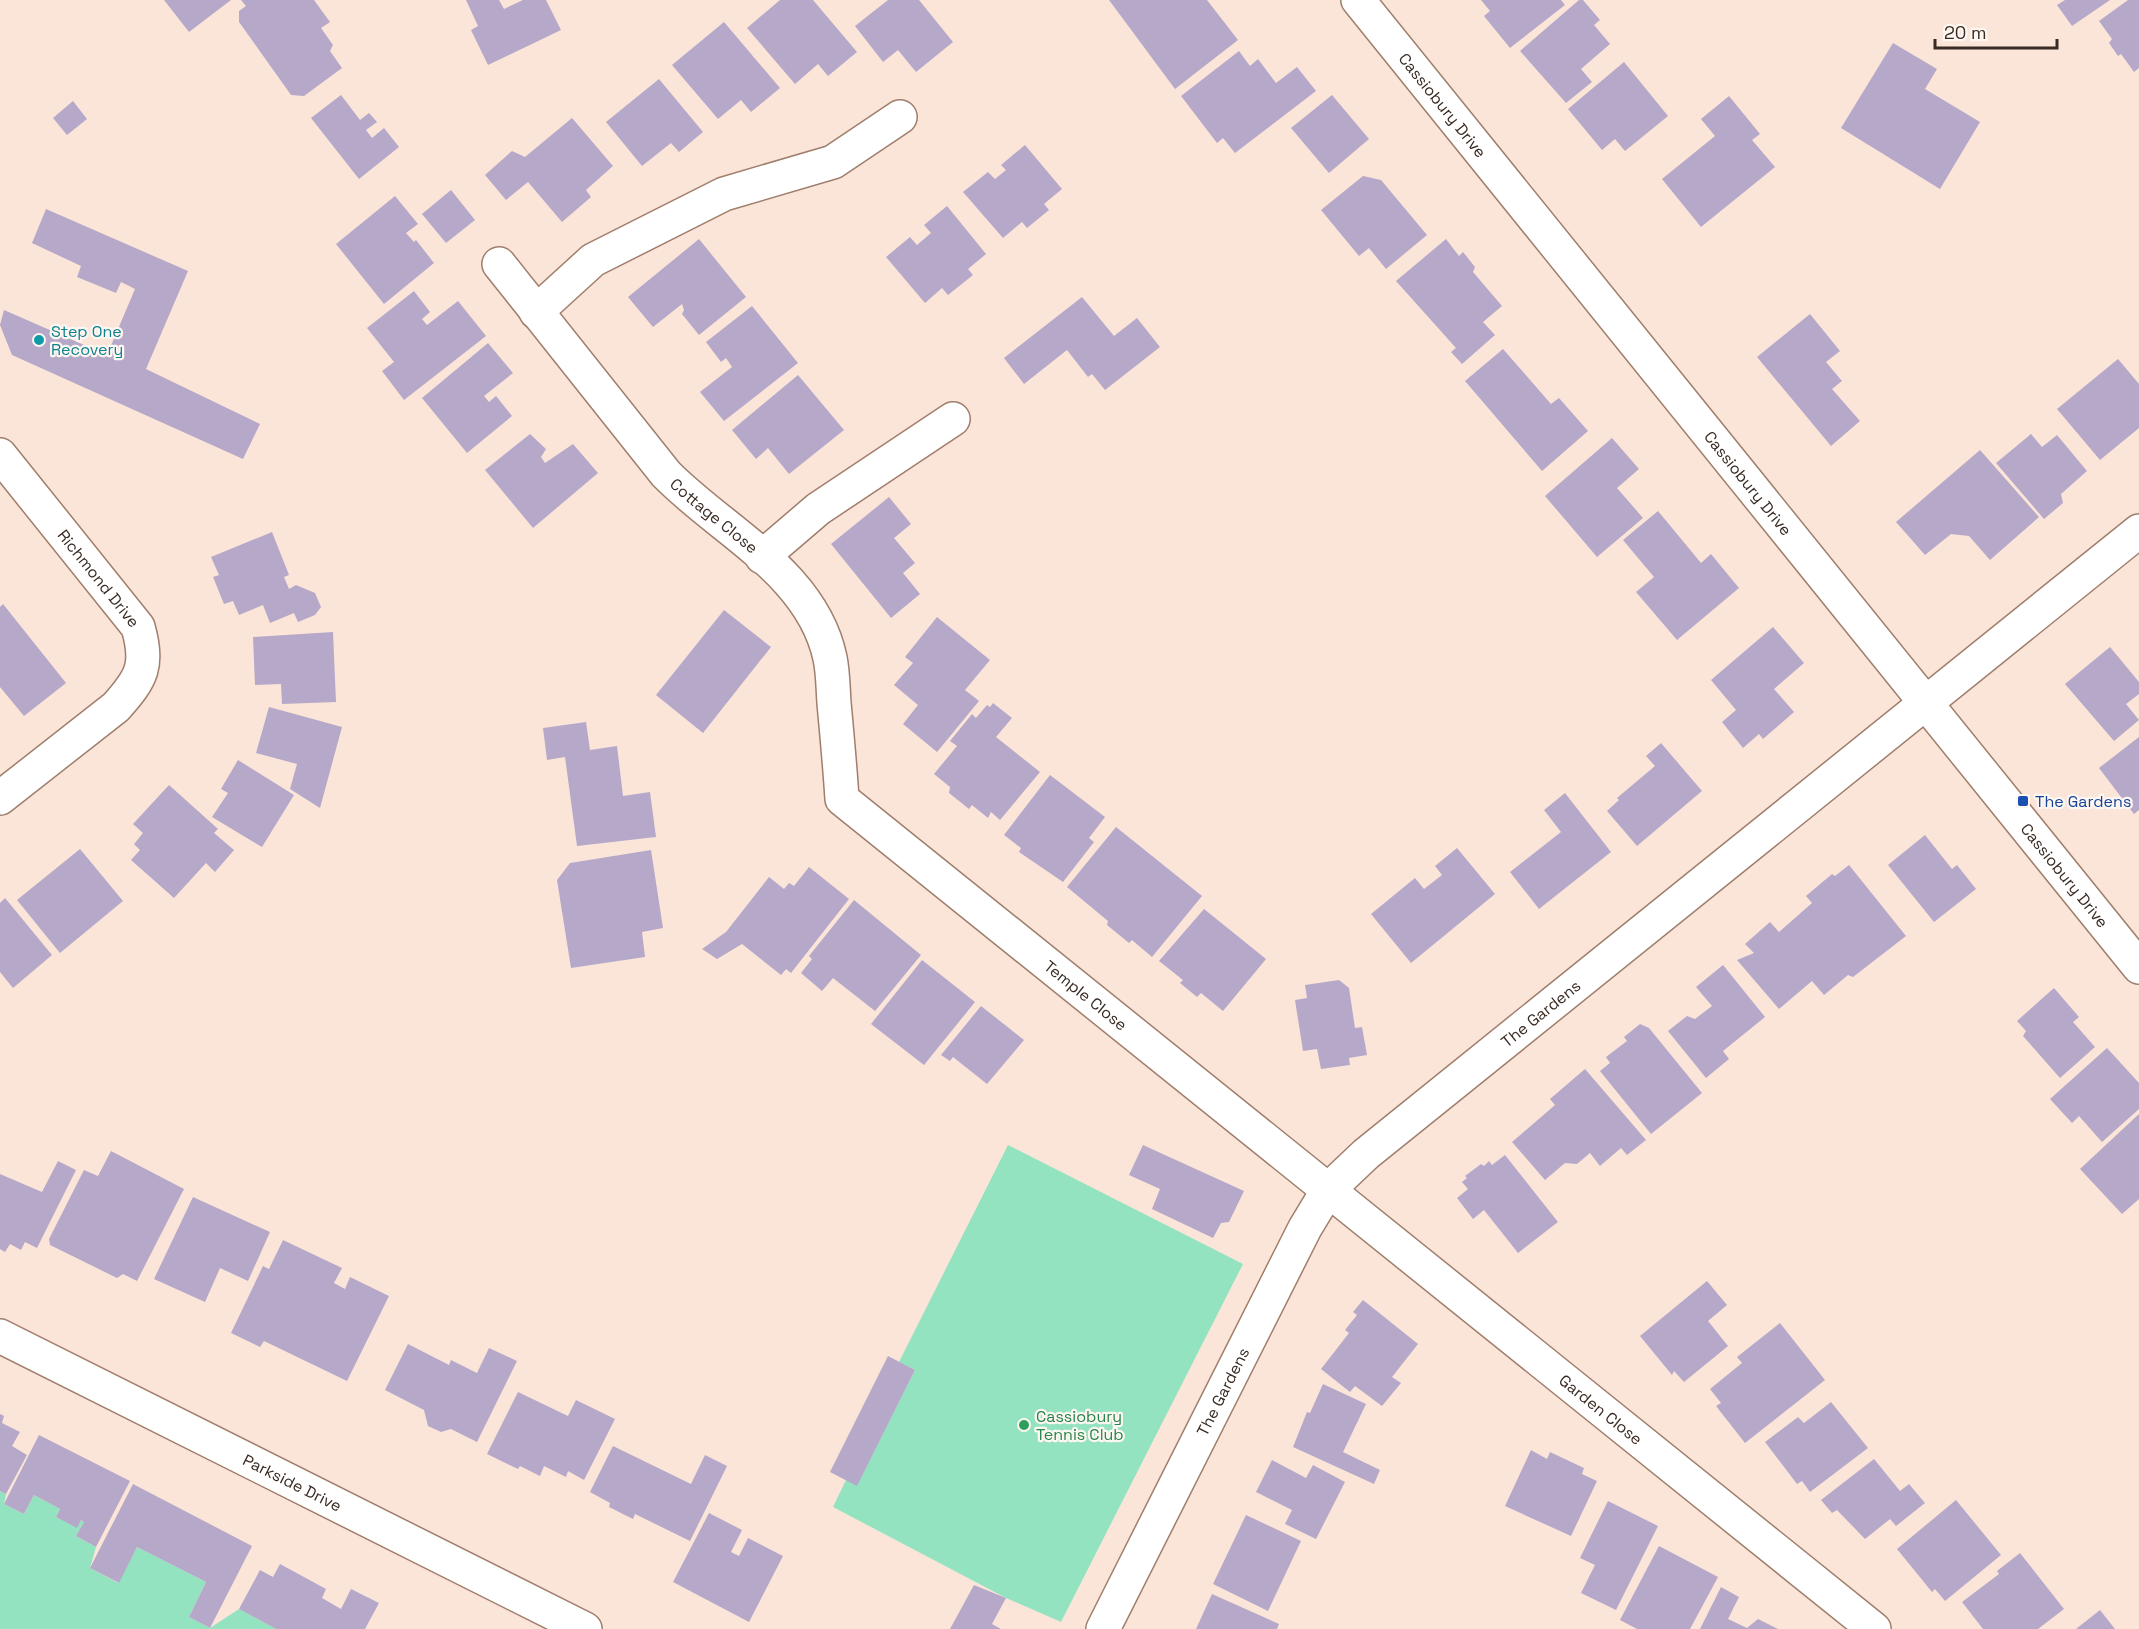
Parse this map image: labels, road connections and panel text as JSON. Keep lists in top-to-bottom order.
{
  "streets": {
    "street": [
      "Cassiobury Drive",
      "Cottage Close",
      "Richmond Drive",
      "Temple Close",
      "The Gardens",
      "Garden Close",
      "Parkside Drive"
    ]
  },
  "crossings": [
    ["Cassiobury Drive", "The Gardens"],
    ["Cottage Close", "Temple Close"],
    ["Temple Close", "The Gardens"],
    ["Temple Close", "Garden Close"],
    ["The Gardens", "Garden Close"]
  ],
  "places": {
    "other": ["Step One Recovery", "Cassiobury Tennis Club"],
    "transit": ["The Gardens"]
  },
  "scale_bar": "20 m"
}
